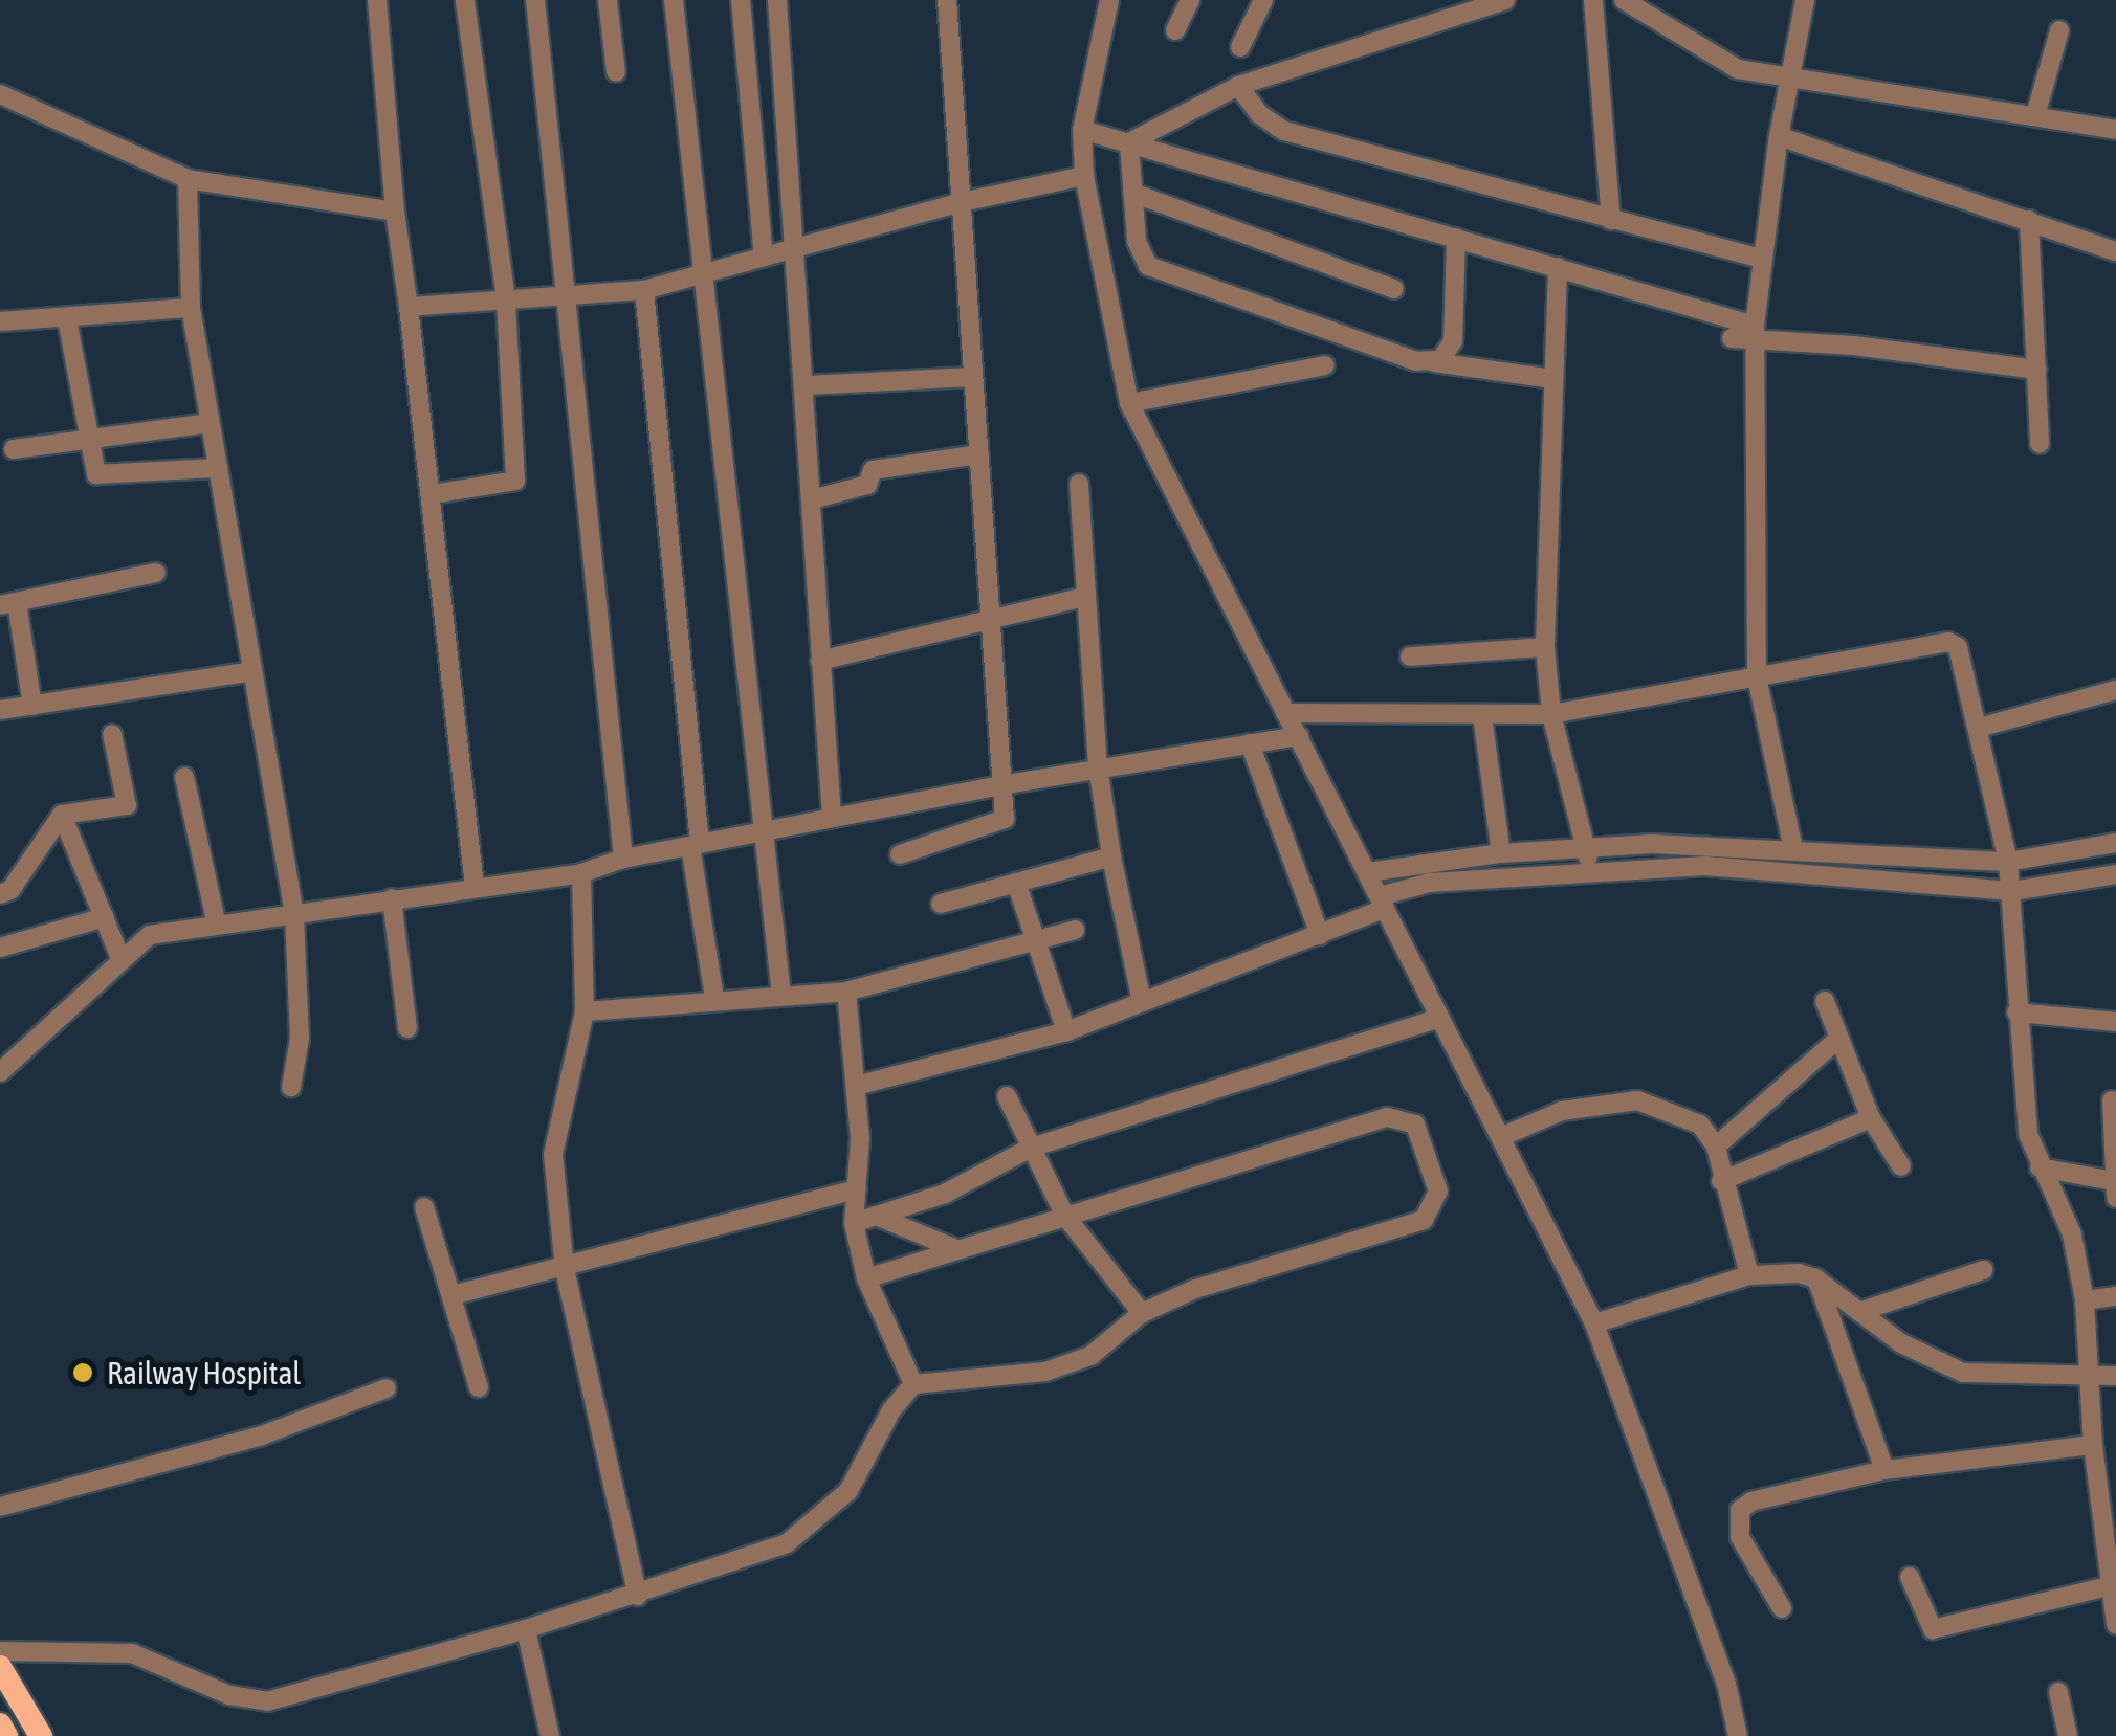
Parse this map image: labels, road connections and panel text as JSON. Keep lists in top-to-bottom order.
{
  "places": ["Railway Hospital"]
}
